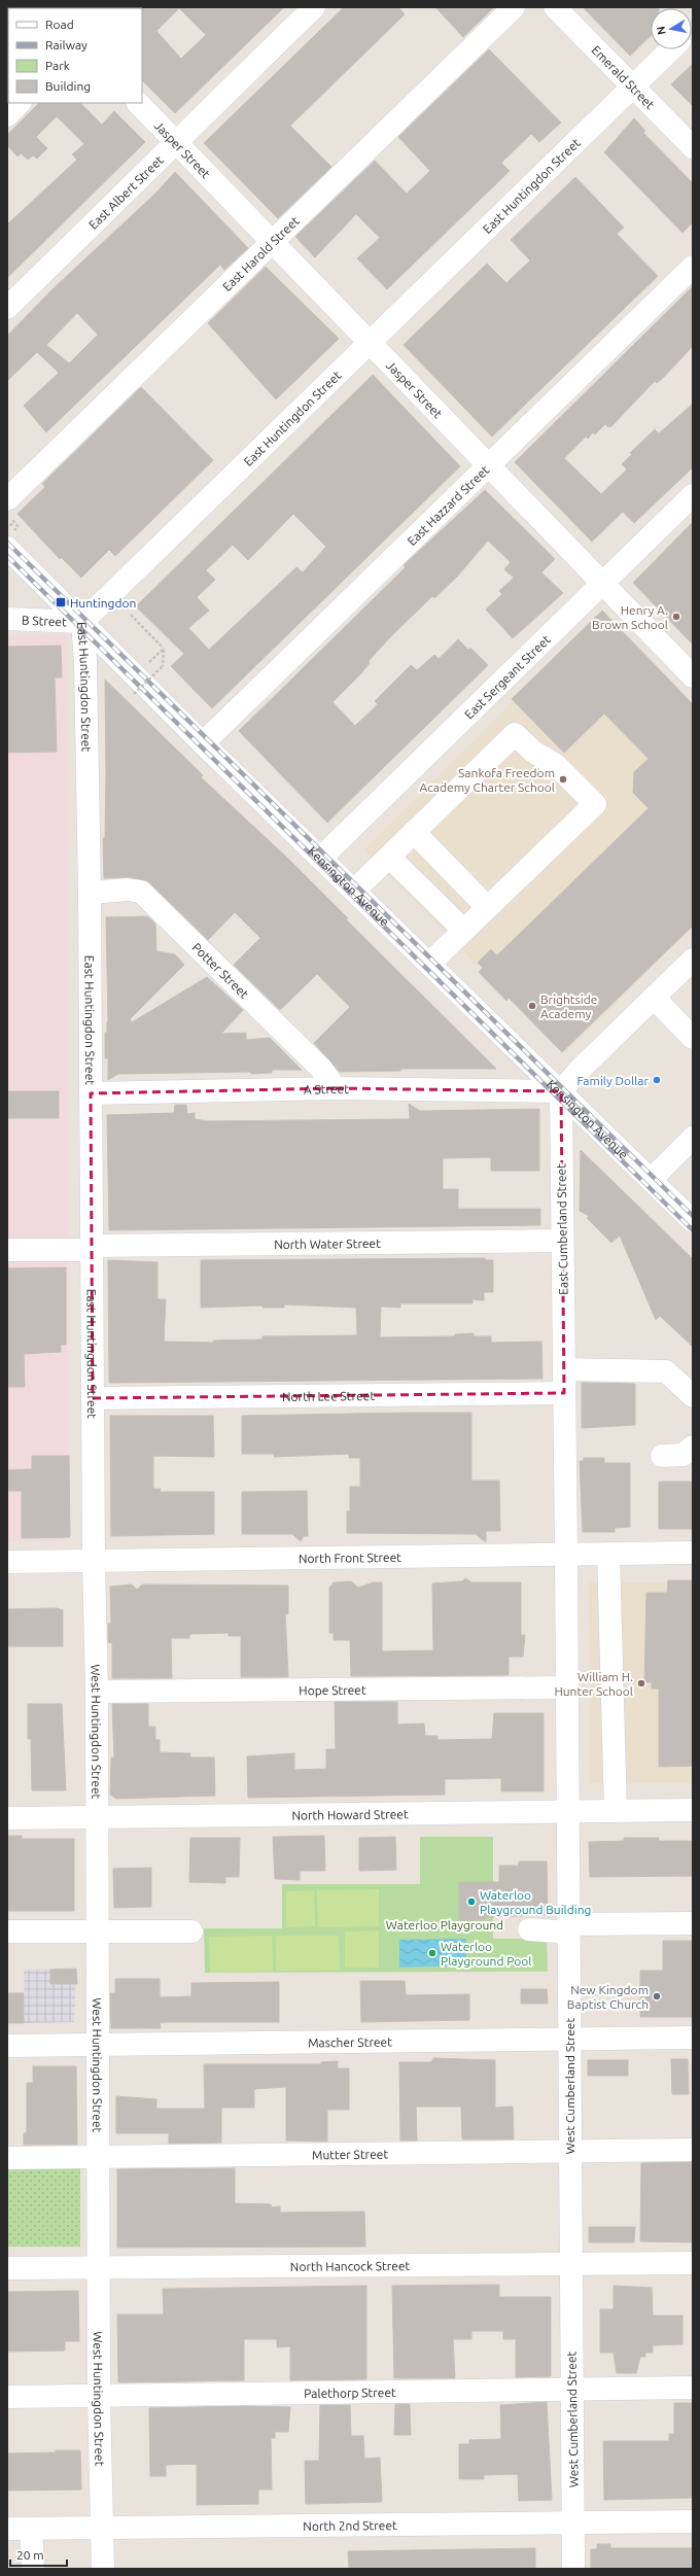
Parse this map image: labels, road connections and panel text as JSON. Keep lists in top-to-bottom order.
{
  "streets": {
    "street": [
      "Emerald Street",
      "Jasper Street",
      "East Huntingdon Street",
      "East Albert Street",
      "East Harold Street",
      "East Hazzard Street",
      "B Street",
      "East Sergeant Street",
      "Kensington Avenue",
      "Potter Street",
      "A Street",
      "East Cumberland Street",
      "North Water Street",
      "North Lee Street",
      "North Front Street",
      "Hope Street",
      "West Huntingdon Street",
      "North Howard Street",
      "Mascher Street",
      "West Cumberland Street",
      "Mutter Street",
      "North Hancock Street",
      "Palethorp Street",
      "North 2nd Street"
    ]
  },
  "crossings": [
    ["Emerald Street", "East Huntingdon Street"],
    ["Jasper Street", "East Huntingdon Street"],
    ["Jasper Street", "East Albert Street"],
    ["Jasper Street", "East Harold Street"],
    ["Jasper Street", "East Hazzard Street"],
    ["Jasper Street", "East Sergeant Street"],
    ["East Huntingdon Street", "B Street"],
    ["East Huntingdon Street", "Kensington Avenue"],
    ["East Huntingdon Street", "Potter Street"],
    ["East Huntingdon Street", "A Street"],
    ["East Huntingdon Street", "North Water Street"],
    ["East Huntingdon Street", "North Lee Street"],
    ["East Huntingdon Street", "North Front Street"],
    ["East Huntingdon Street", "West Huntingdon Street"],
    ["East Hazzard Street", "Kensington Avenue"],
    ["B Street", "Kensington Avenue"],
    ["East Sergeant Street", "Kensington Avenue"],
    ["Kensington Avenue", "A Street"],
    ["Kensington Avenue", "East Cumberland Street"],
    ["Potter Street", "A Street"],
    ["A Street", "East Cumberland Street"],
    ["East Cumberland Street", "North Water Street"],
    ["East Cumberland Street", "North Lee Street"],
    ["East Cumberland Street", "North Front Street"],
    ["East Cumberland Street", "West Cumberland Street"],
    ["North Front Street", "West Huntingdon Street"],
    ["North Front Street", "West Cumberland Street"],
    ["Hope Street", "West Huntingdon Street"],
    ["Hope Street", "West Cumberland Street"],
    ["West Huntingdon Street", "North Howard Street"],
    ["West Huntingdon Street", "Mascher Street"],
    ["West Huntingdon Street", "Mutter Street"],
    ["West Huntingdon Street", "North Hancock Street"],
    ["West Huntingdon Street", "Palethorp Street"],
    ["West Huntingdon Street", "North 2nd Street"],
    ["North Howard Street", "West Cumberland Street"],
    ["Mascher Street", "West Cumberland Street"],
    ["West Cumberland Street", "Mutter Street"],
    ["West Cumberland Street", "North Hancock Street"],
    ["West Cumberland Street", "Palethorp Street"],
    ["West Cumberland Street", "North 2nd Street"]
  ],
  "parks": ["Waterloo Playground"],
  "places": {
    "transit": ["Huntingdon"],
    "other": [
      "Henry A. Brown School",
      "Sankofa Freedom Academy Charter School",
      "Brightside Academy",
      "Family Dollar",
      "William H. Hunter School",
      "Waterloo Playground Building",
      "Waterloo Playground Pool",
      "New Kingdom Baptist Church"
    ]
  },
  "legend": [
    "Road",
    "Railway",
    "Park",
    "Building"
  ],
  "scale_bar": "20 m",
  "north": "left"
}
